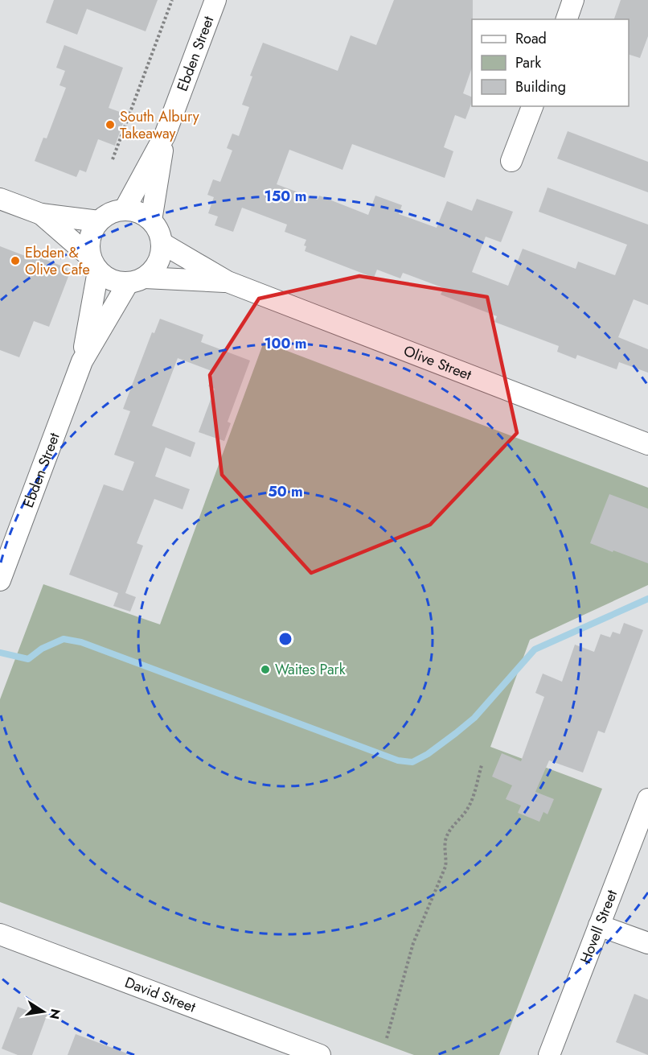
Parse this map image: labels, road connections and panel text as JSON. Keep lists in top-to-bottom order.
{
  "streets": {
    "street": [
      "Ebden Street",
      "Olive Street",
      "Hovell Street",
      "David Street"
    ]
  },
  "crossings": [
    ["Ebden Street", "Olive Street"]
  ],
  "places": ["South Albury Takeaway", "Ebden & Olive Cafe", "Waites Park"],
  "legend": ["Road", "Park", "Building"],
  "north": "right",
  "rings": ["150 m", "100 m", "50 m"]
}
